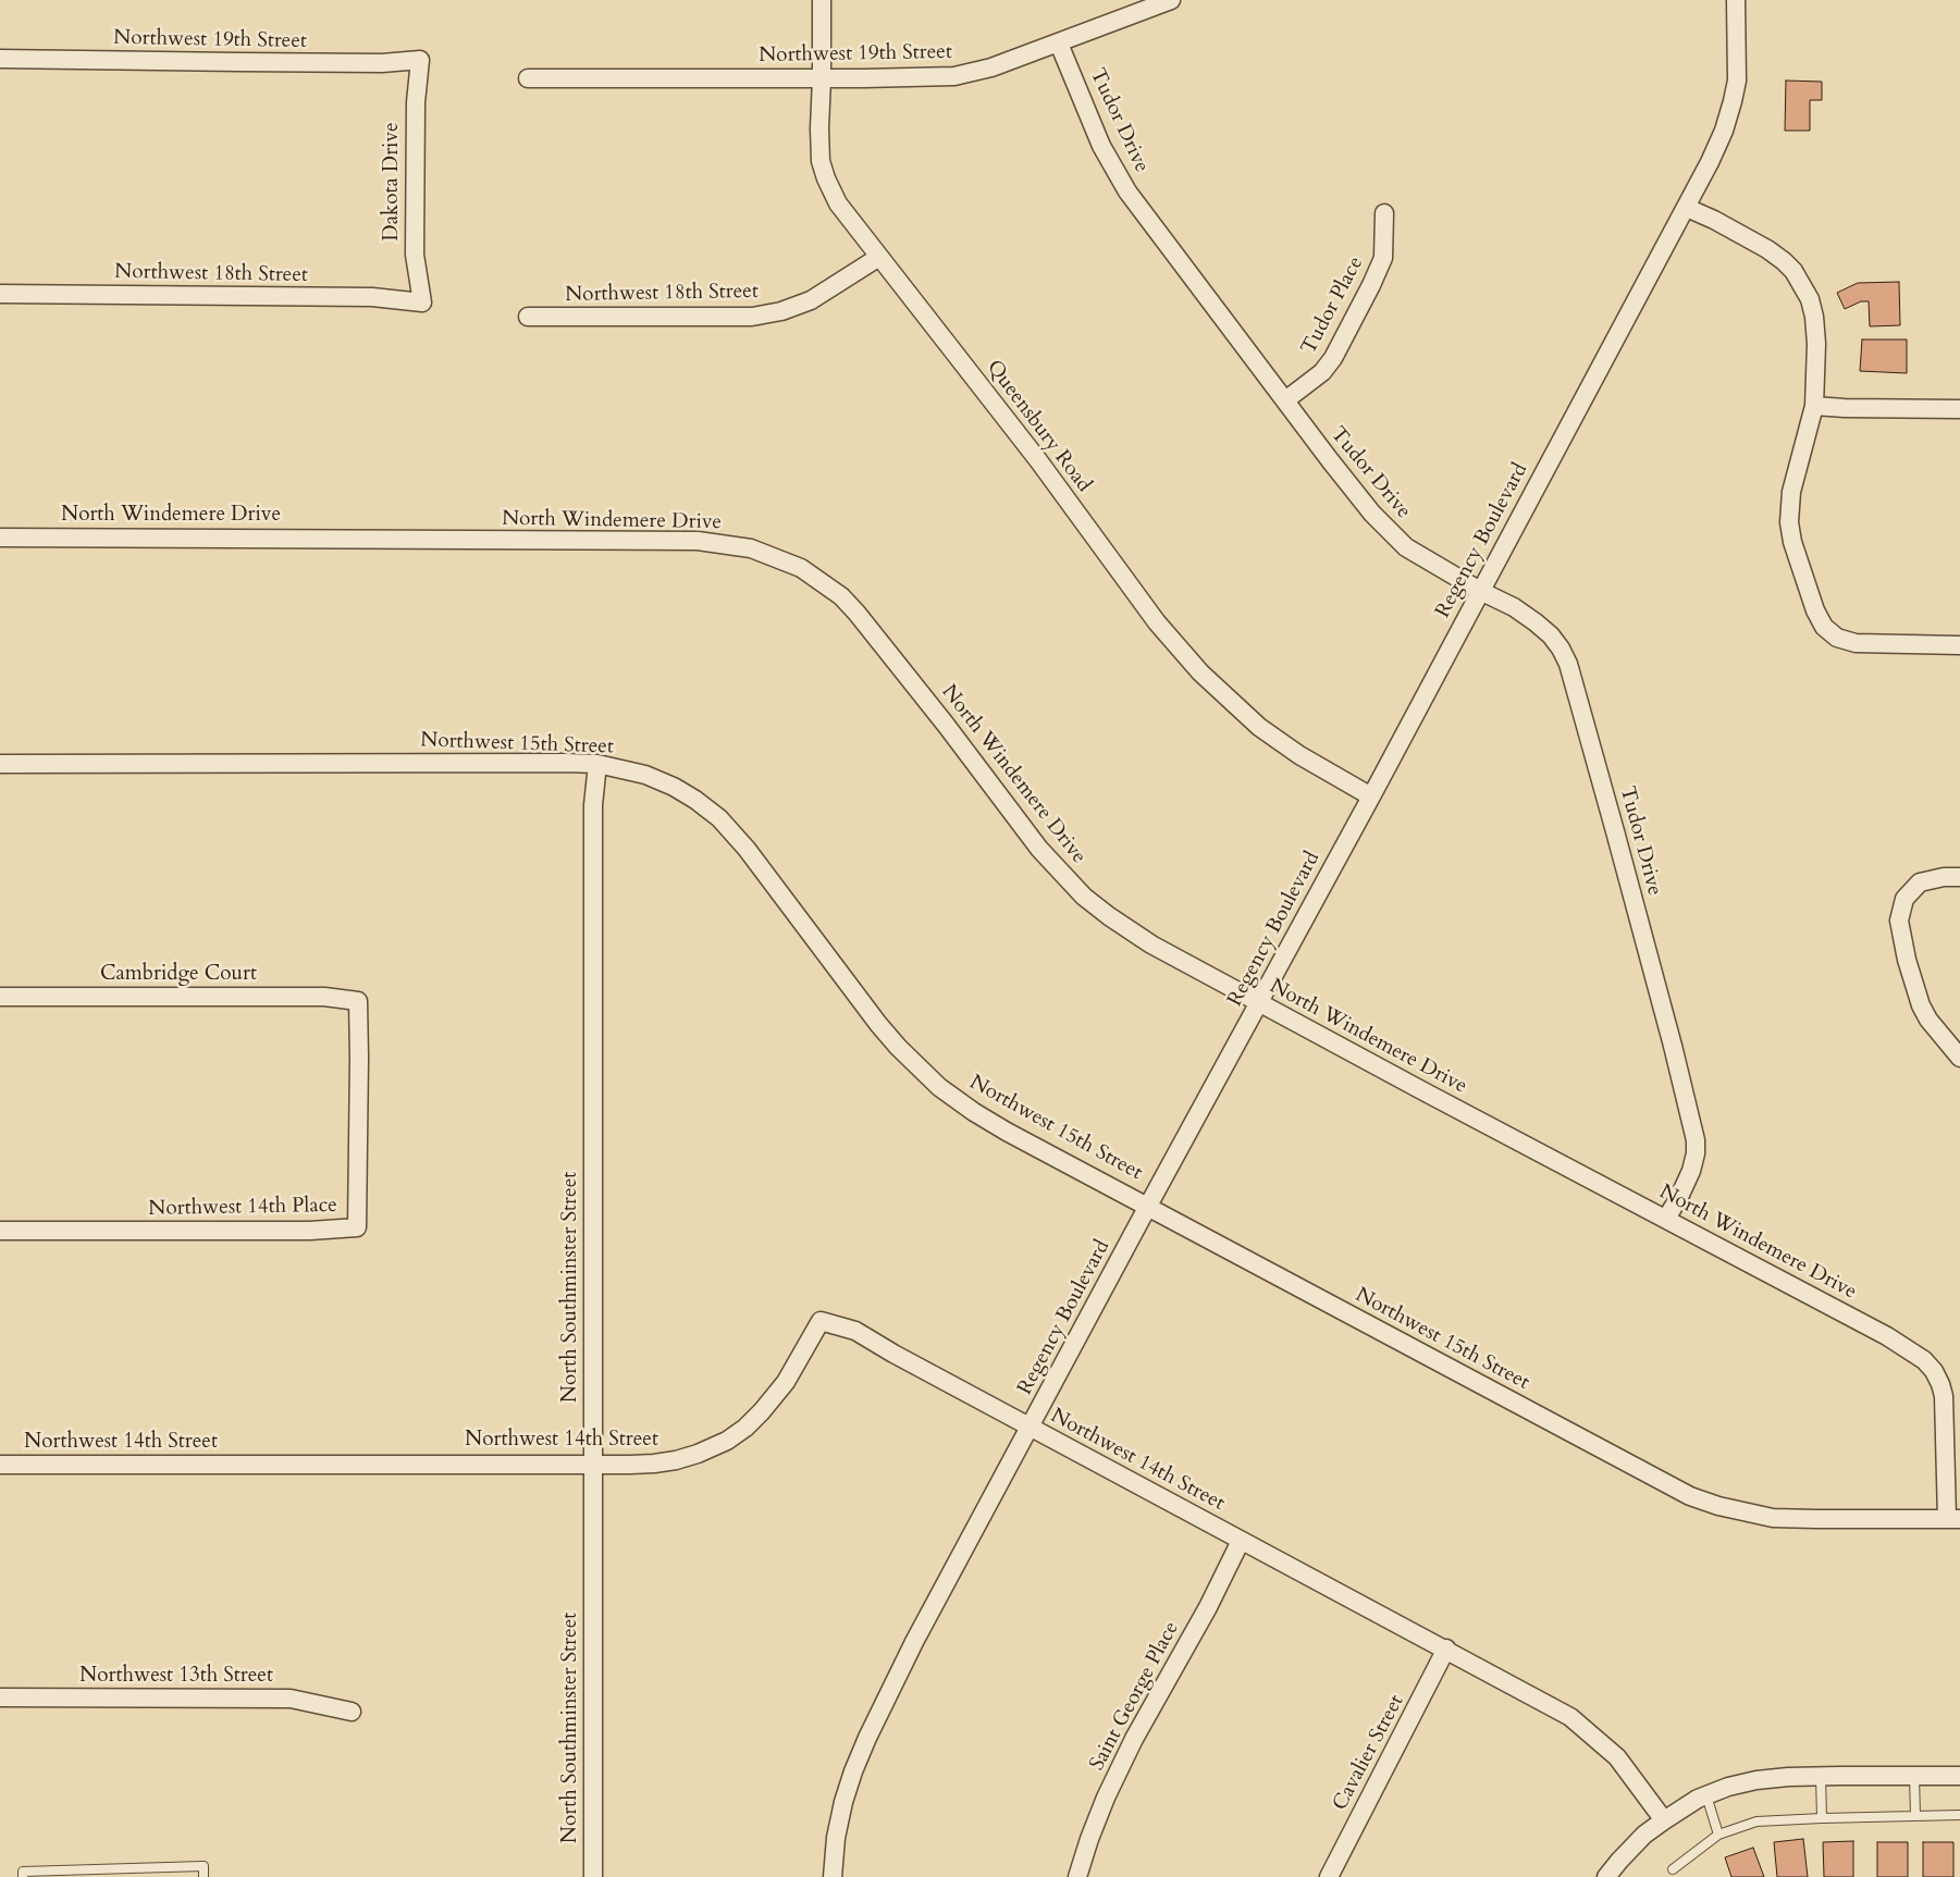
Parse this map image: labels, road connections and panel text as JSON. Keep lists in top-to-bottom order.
{
  "streets": {
    "street": [
      "Northwest 19th Street",
      "Tudor Drive",
      "Dakota Drive",
      "Northwest 18th Street",
      "Tudor Place",
      "Queensbury Road",
      "North Windemere Drive",
      "Regency Boulevard",
      "Northwest 15th Street",
      "Cambridge Court",
      "Northwest 14th Place",
      "North Southminster Street",
      "Northwest 14th Street",
      "Northwest 13th Street",
      "Saint George Place",
      "Cavalier Street"
    ]
  },
  "crossings": [
    ["Northwest 19th Street", "Tudor Drive"],
    ["Northwest 19th Street", "Dakota Drive"],
    ["Northwest 19th Street", "Queensbury Road"],
    ["Tudor Drive", "Tudor Place"],
    ["Tudor Drive", "North Windemere Drive"],
    ["Tudor Drive", "Regency Boulevard"],
    ["Dakota Drive", "Northwest 18th Street"],
    ["Northwest 18th Street", "Queensbury Road"],
    ["Queensbury Road", "Regency Boulevard"],
    ["North Windemere Drive", "Regency Boulevard"],
    ["North Windemere Drive", "Northwest 15th Street"],
    ["Regency Boulevard", "Northwest 15th Street"],
    ["Regency Boulevard", "Northwest 14th Street"],
    ["Northwest 15th Street", "North Southminster Street"],
    ["Cambridge Court", "Northwest 14th Place"],
    ["North Southminster Street", "Northwest 14th Street"],
    ["Northwest 14th Street", "Saint George Place"],
    ["Northwest 14th Street", "Cavalier Street"]
  ]
}
